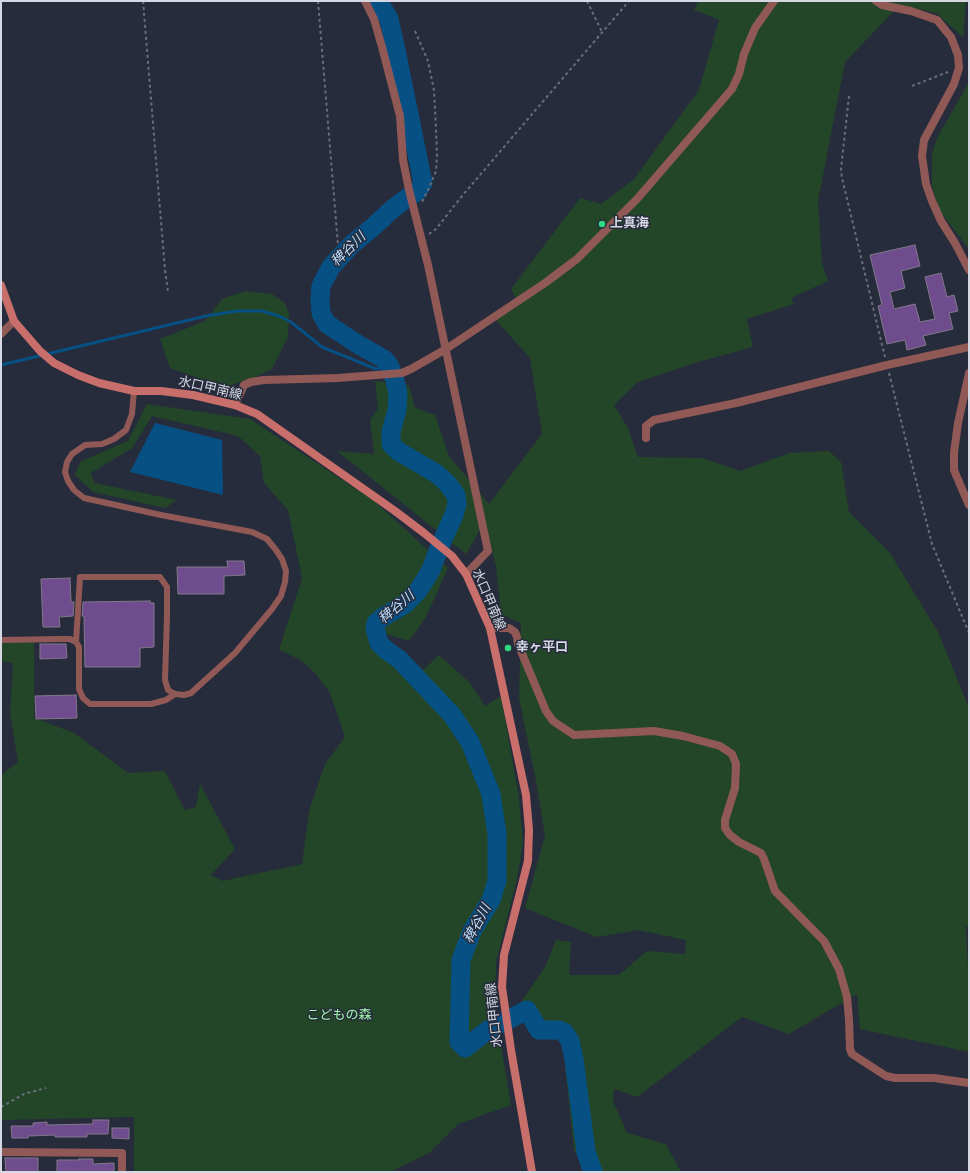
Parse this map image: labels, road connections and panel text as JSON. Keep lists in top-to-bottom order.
{
  "streets": {
    "main road": ["水口甲南線"]
  },
  "water": ["稗谷川"],
  "parks": ["こどもの森"],
  "places": ["上真海", "幸ヶ平口"]
}
